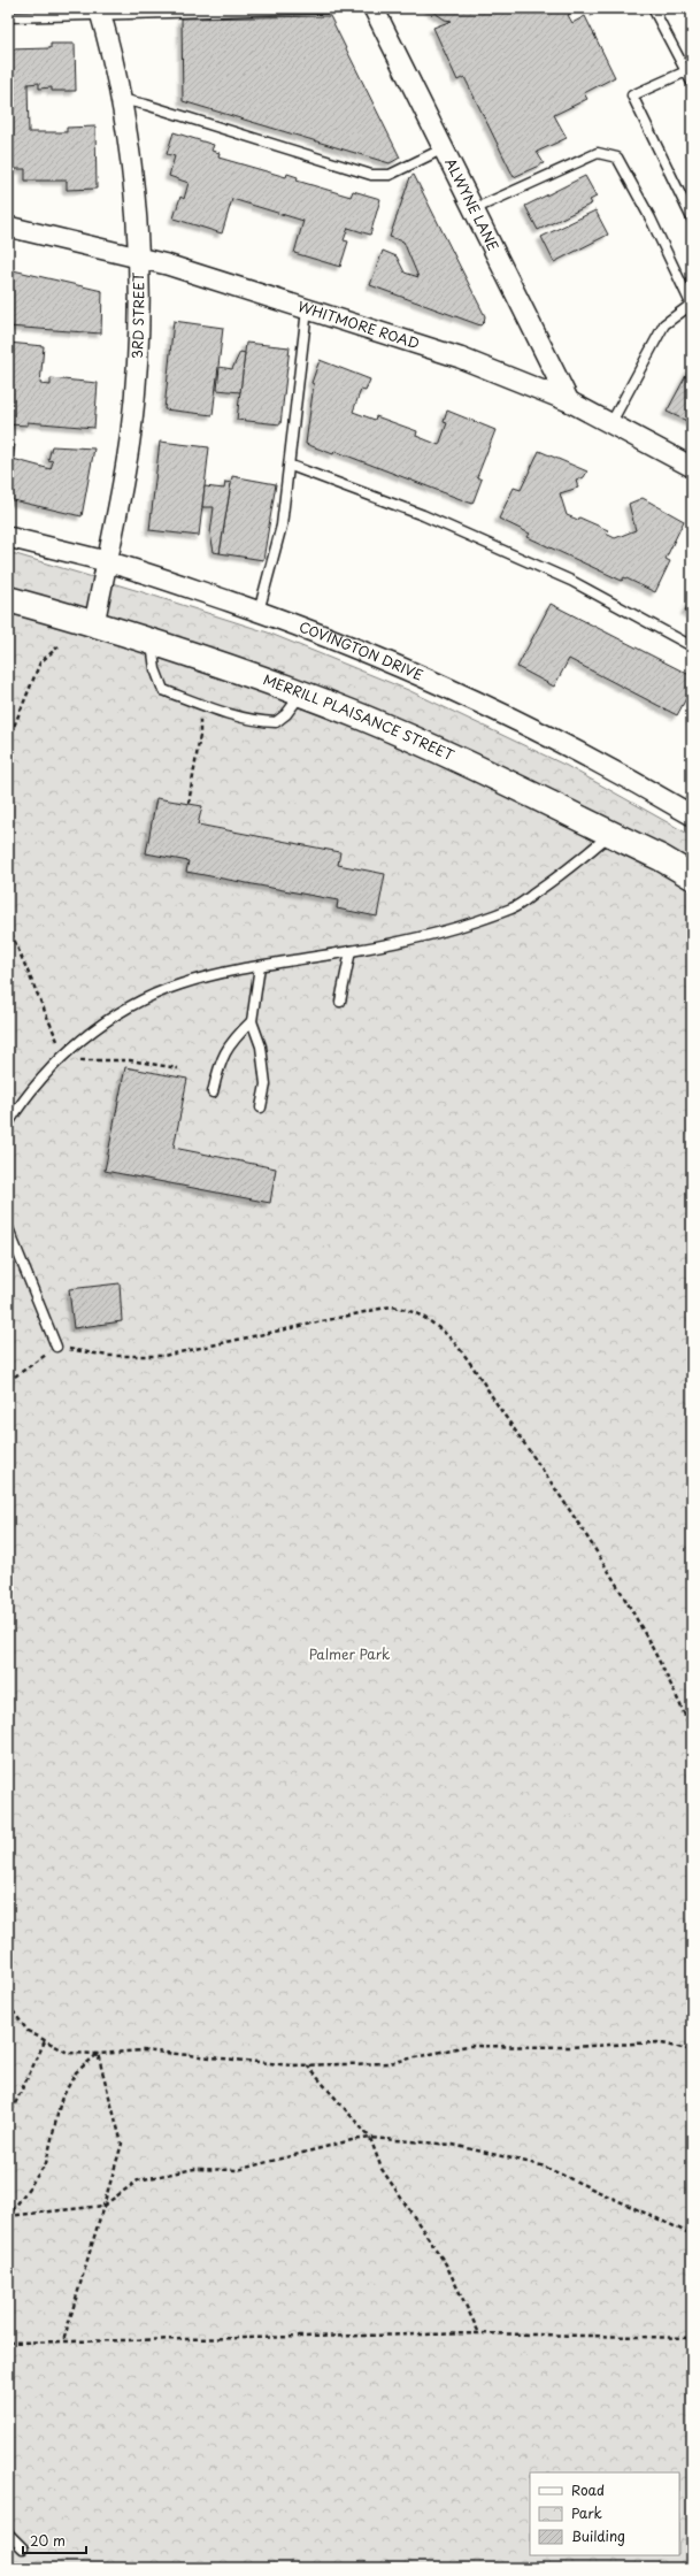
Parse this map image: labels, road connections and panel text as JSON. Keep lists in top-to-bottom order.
{
  "streets": {
    "street": [
      "ALWYNE LANE",
      "3RD STREET",
      "WHITMORE ROAD",
      "COVINGTON DRIVE",
      "MERRILL PLAISANCE STREET"
    ]
  },
  "crossings": [
    ["ALWYNE LANE", "WHITMORE ROAD"],
    ["3RD STREET", "WHITMORE ROAD"],
    ["3RD STREET", "COVINGTON DRIVE"],
    ["3RD STREET", "MERRILL PLAISANCE STREET"]
  ],
  "parks": ["Palmer Park"],
  "legend": ["Road", "Park", "Building"],
  "scale_bar": "20 m"
}
